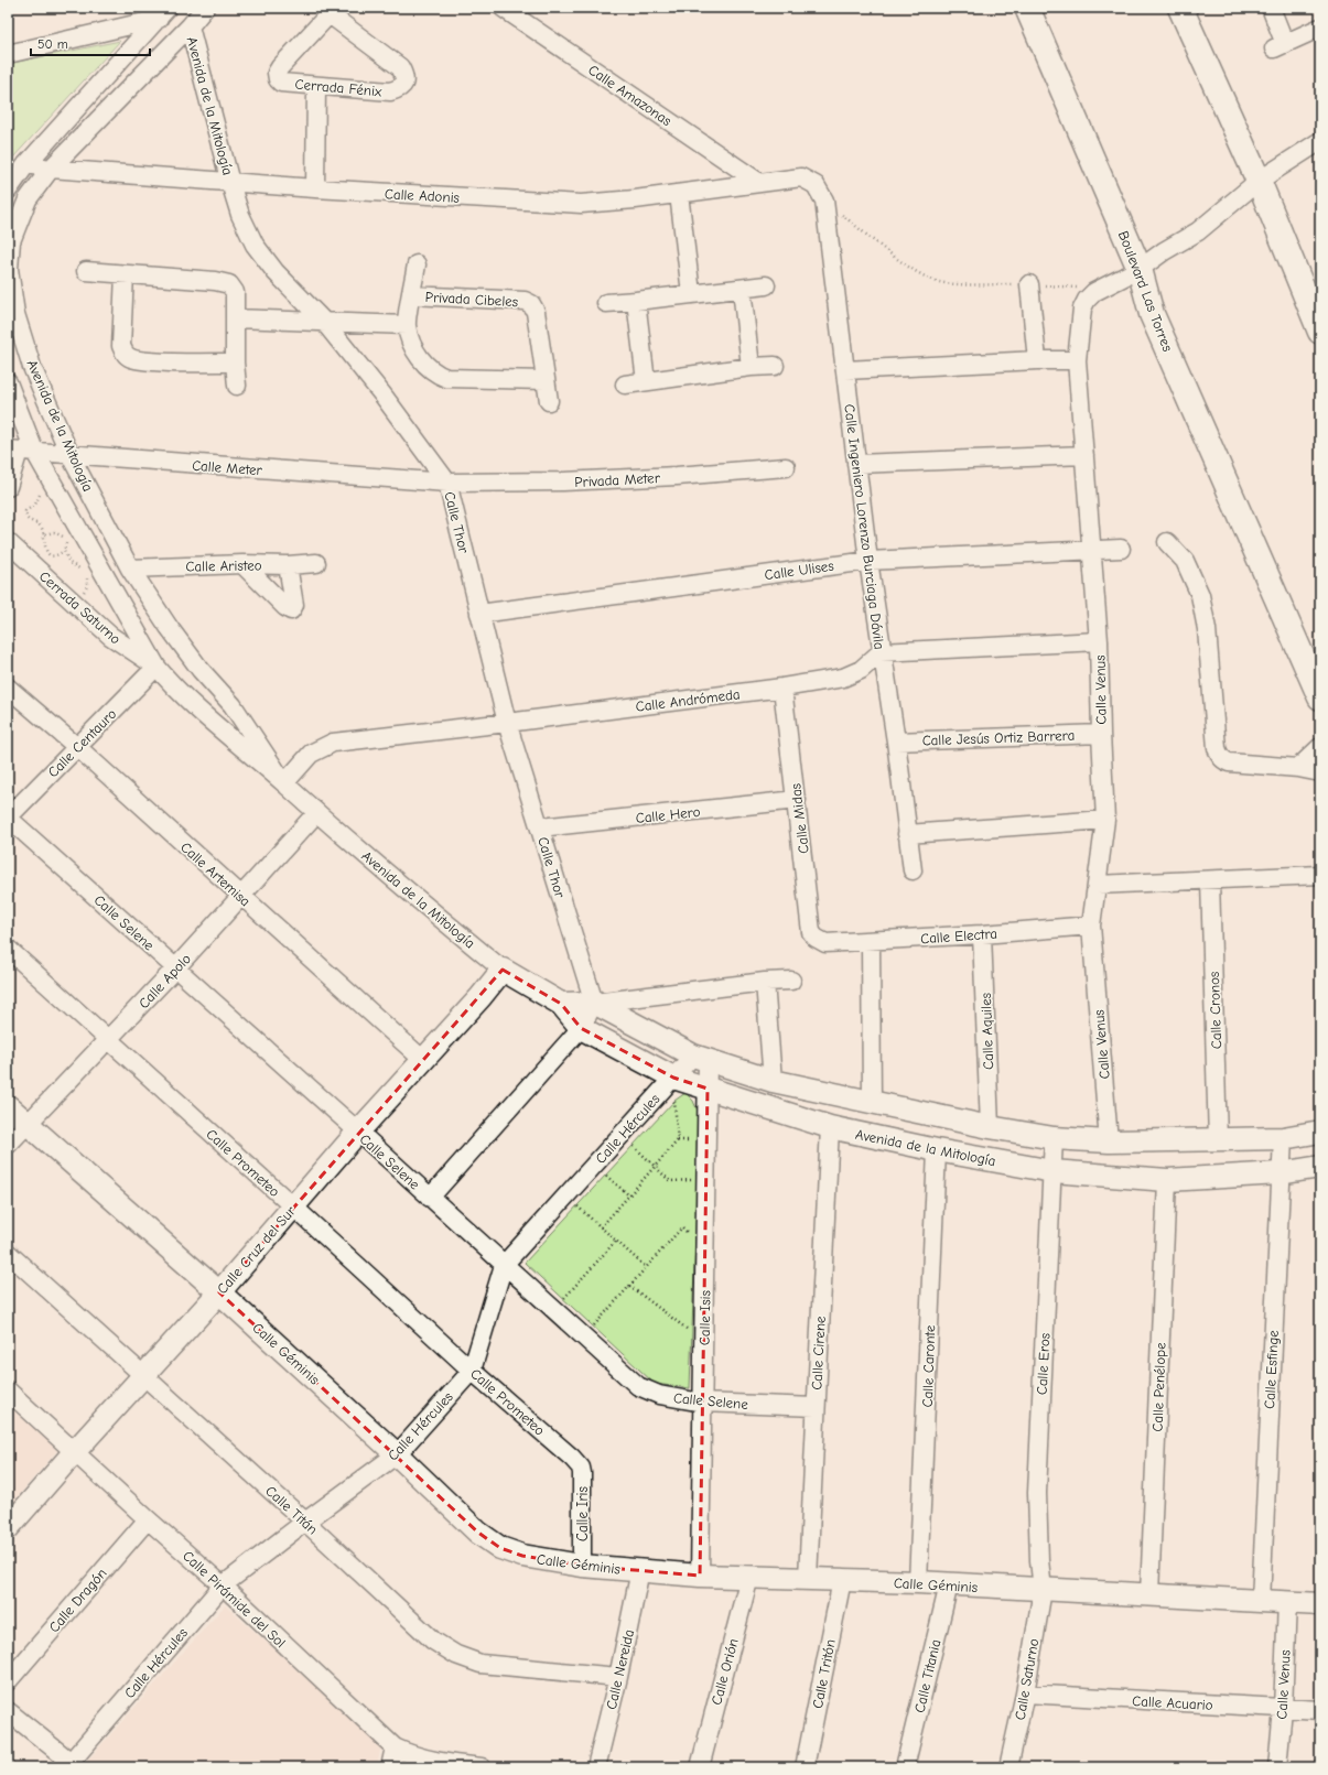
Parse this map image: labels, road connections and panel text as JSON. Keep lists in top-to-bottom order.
{
  "streets": {
    "main road": ["Boulevard Las Torres"],
    "street": [
      "Cerrada Fénix",
      "Calle Amazonas",
      "Avenida de la Mitología",
      "Calle Adonis",
      "Privada Cibeles",
      "Calle Meter",
      "Privada Meter",
      "Calle Thor",
      "Calle Ingeniero Lorenzo Burciaga Dávila",
      "Calle Aristeo",
      "Calle Ulises",
      "Cerrada Saturno",
      "Calle Venus",
      "Calle Andrómeda",
      "Calle Jesús Ortiz Barrera",
      "Calle Centauro",
      "Calle Hero",
      "Calle Midas",
      "Calle Artemisa",
      "Calle Selene",
      "Calle Electra",
      "Calle Apolo",
      "Calle Cronos",
      "Calle Aquiles",
      "Calle Hércules",
      "Calle Prometeo",
      "Calle Cruz del Sur",
      "Calle Isis",
      "Calle Géminis",
      "Calle Cirene",
      "Calle Eros",
      "Calle Caronte",
      "Calle Esfinge",
      "Calle Penélope",
      "Calle Titán",
      "Calle Iris",
      "Calle Pirámide del Sol",
      "Calle Dragón",
      "Calle Nereida",
      "Calle Orión",
      "Calle Tritón",
      "Calle Titania",
      "Calle Saturno",
      "Calle Acuario"
    ]
  },
  "crossings": [
    ["Calle Amazonas", "Calle Adonis"],
    ["Avenida de la Mitología", "Calle Adonis"],
    ["Avenida de la Mitología", "Calle Meter"],
    ["Avenida de la Mitología", "Privada Meter"],
    ["Avenida de la Mitología", "Calle Thor"],
    ["Avenida de la Mitología", "Calle Aristeo"],
    ["Avenida de la Mitología", "Cerrada Saturno"],
    ["Avenida de la Mitología", "Calle Andrómeda"],
    ["Avenida de la Mitología", "Calle Centauro"],
    ["Avenida de la Mitología", "Calle Apolo"],
    ["Avenida de la Mitología", "Calle Hércules"],
    ["Avenida de la Mitología", "Calle Cruz del Sur"],
    ["Avenida de la Mitología", "Calle Isis"],
    ["Avenida de la Mitología", "Calle Cirene"],
    ["Avenida de la Mitología", "Calle Eros"],
    ["Avenida de la Mitología", "Calle Caronte"],
    ["Avenida de la Mitología", "Calle Esfinge"],
    ["Avenida de la Mitología", "Calle Penélope"],
    ["Calle Adonis", "Calle Ingeniero Lorenzo Burciaga Dávila"],
    ["Boulevard Las Torres", "Calle Venus"],
    ["Calle Meter", "Privada Meter"],
    ["Calle Meter", "Calle Thor"],
    ["Privada Meter", "Calle Thor"],
    ["Calle Thor", "Calle Ulises"],
    ["Calle Thor", "Calle Andrómeda"],
    ["Calle Thor", "Calle Hero"],
    ["Calle Ingeniero Lorenzo Burciaga Dávila", "Calle Ulises"],
    ["Calle Ingeniero Lorenzo Burciaga Dávila", "Calle Andrómeda"],
    ["Calle Ingeniero Lorenzo Burciaga Dávila", "Calle Jesús Ortiz Barrera"],
    ["Calle Ulises", "Calle Venus"],
    ["Cerrada Saturno", "Calle Centauro"],
    ["Calle Venus", "Calle Jesús Ortiz Barrera"],
    ["Calle Venus", "Calle Electra"],
    ["Calle Venus", "Calle Géminis"],
    ["Calle Venus", "Calle Acuario"],
    ["Calle Andrómeda", "Calle Midas"],
    ["Calle Centauro", "Calle Artemisa"],
    ["Calle Centauro", "Calle Selene"],
    ["Calle Hero", "Calle Midas"],
    ["Calle Midas", "Calle Electra"],
    ["Calle Artemisa", "Calle Apolo"],
    ["Calle Artemisa", "Calle Cruz del Sur"],
    ["Calle Selene", "Calle Apolo"],
    ["Calle Selene", "Calle Hércules"],
    ["Calle Selene", "Calle Cruz del Sur"],
    ["Calle Selene", "Calle Isis"],
    ["Calle Selene", "Calle Cirene"],
    ["Calle Electra", "Calle Aquiles"],
    ["Calle Apolo", "Calle Prometeo"],
    ["Calle Apolo", "Calle Géminis"],
    ["Calle Hércules", "Calle Prometeo"],
    ["Calle Hércules", "Calle Isis"],
    ["Calle Hércules", "Calle Géminis"],
    ["Calle Hércules", "Calle Titán"],
    ["Calle Hércules", "Calle Pirámide del Sol"],
    ["Calle Prometeo", "Calle Cruz del Sur"],
    ["Calle Prometeo", "Calle Iris"],
    ["Calle Cruz del Sur", "Calle Géminis"],
    ["Calle Cruz del Sur", "Calle Titán"],
    ["Calle Cruz del Sur", "Calle Pirámide del Sol"],
    ["Calle Isis", "Calle Géminis"],
    ["Calle Géminis", "Calle Cirene"],
    ["Calle Géminis", "Calle Eros"],
    ["Calle Géminis", "Calle Caronte"],
    ["Calle Géminis", "Calle Esfinge"],
    ["Calle Géminis", "Calle Penélope"],
    ["Calle Géminis", "Calle Iris"],
    ["Calle Géminis", "Calle Nereida"],
    ["Calle Géminis", "Calle Orión"],
    ["Calle Géminis", "Calle Tritón"],
    ["Calle Géminis", "Calle Titania"],
    ["Calle Géminis", "Calle Saturno"],
    ["Calle Eros", "Calle Saturno"],
    ["Calle Titán", "Calle Nereida"],
    ["Calle Pirámide del Sol", "Calle Dragón"],
    ["Calle Saturno", "Calle Acuario"]
  ],
  "scale_bar": "50 m"
}
